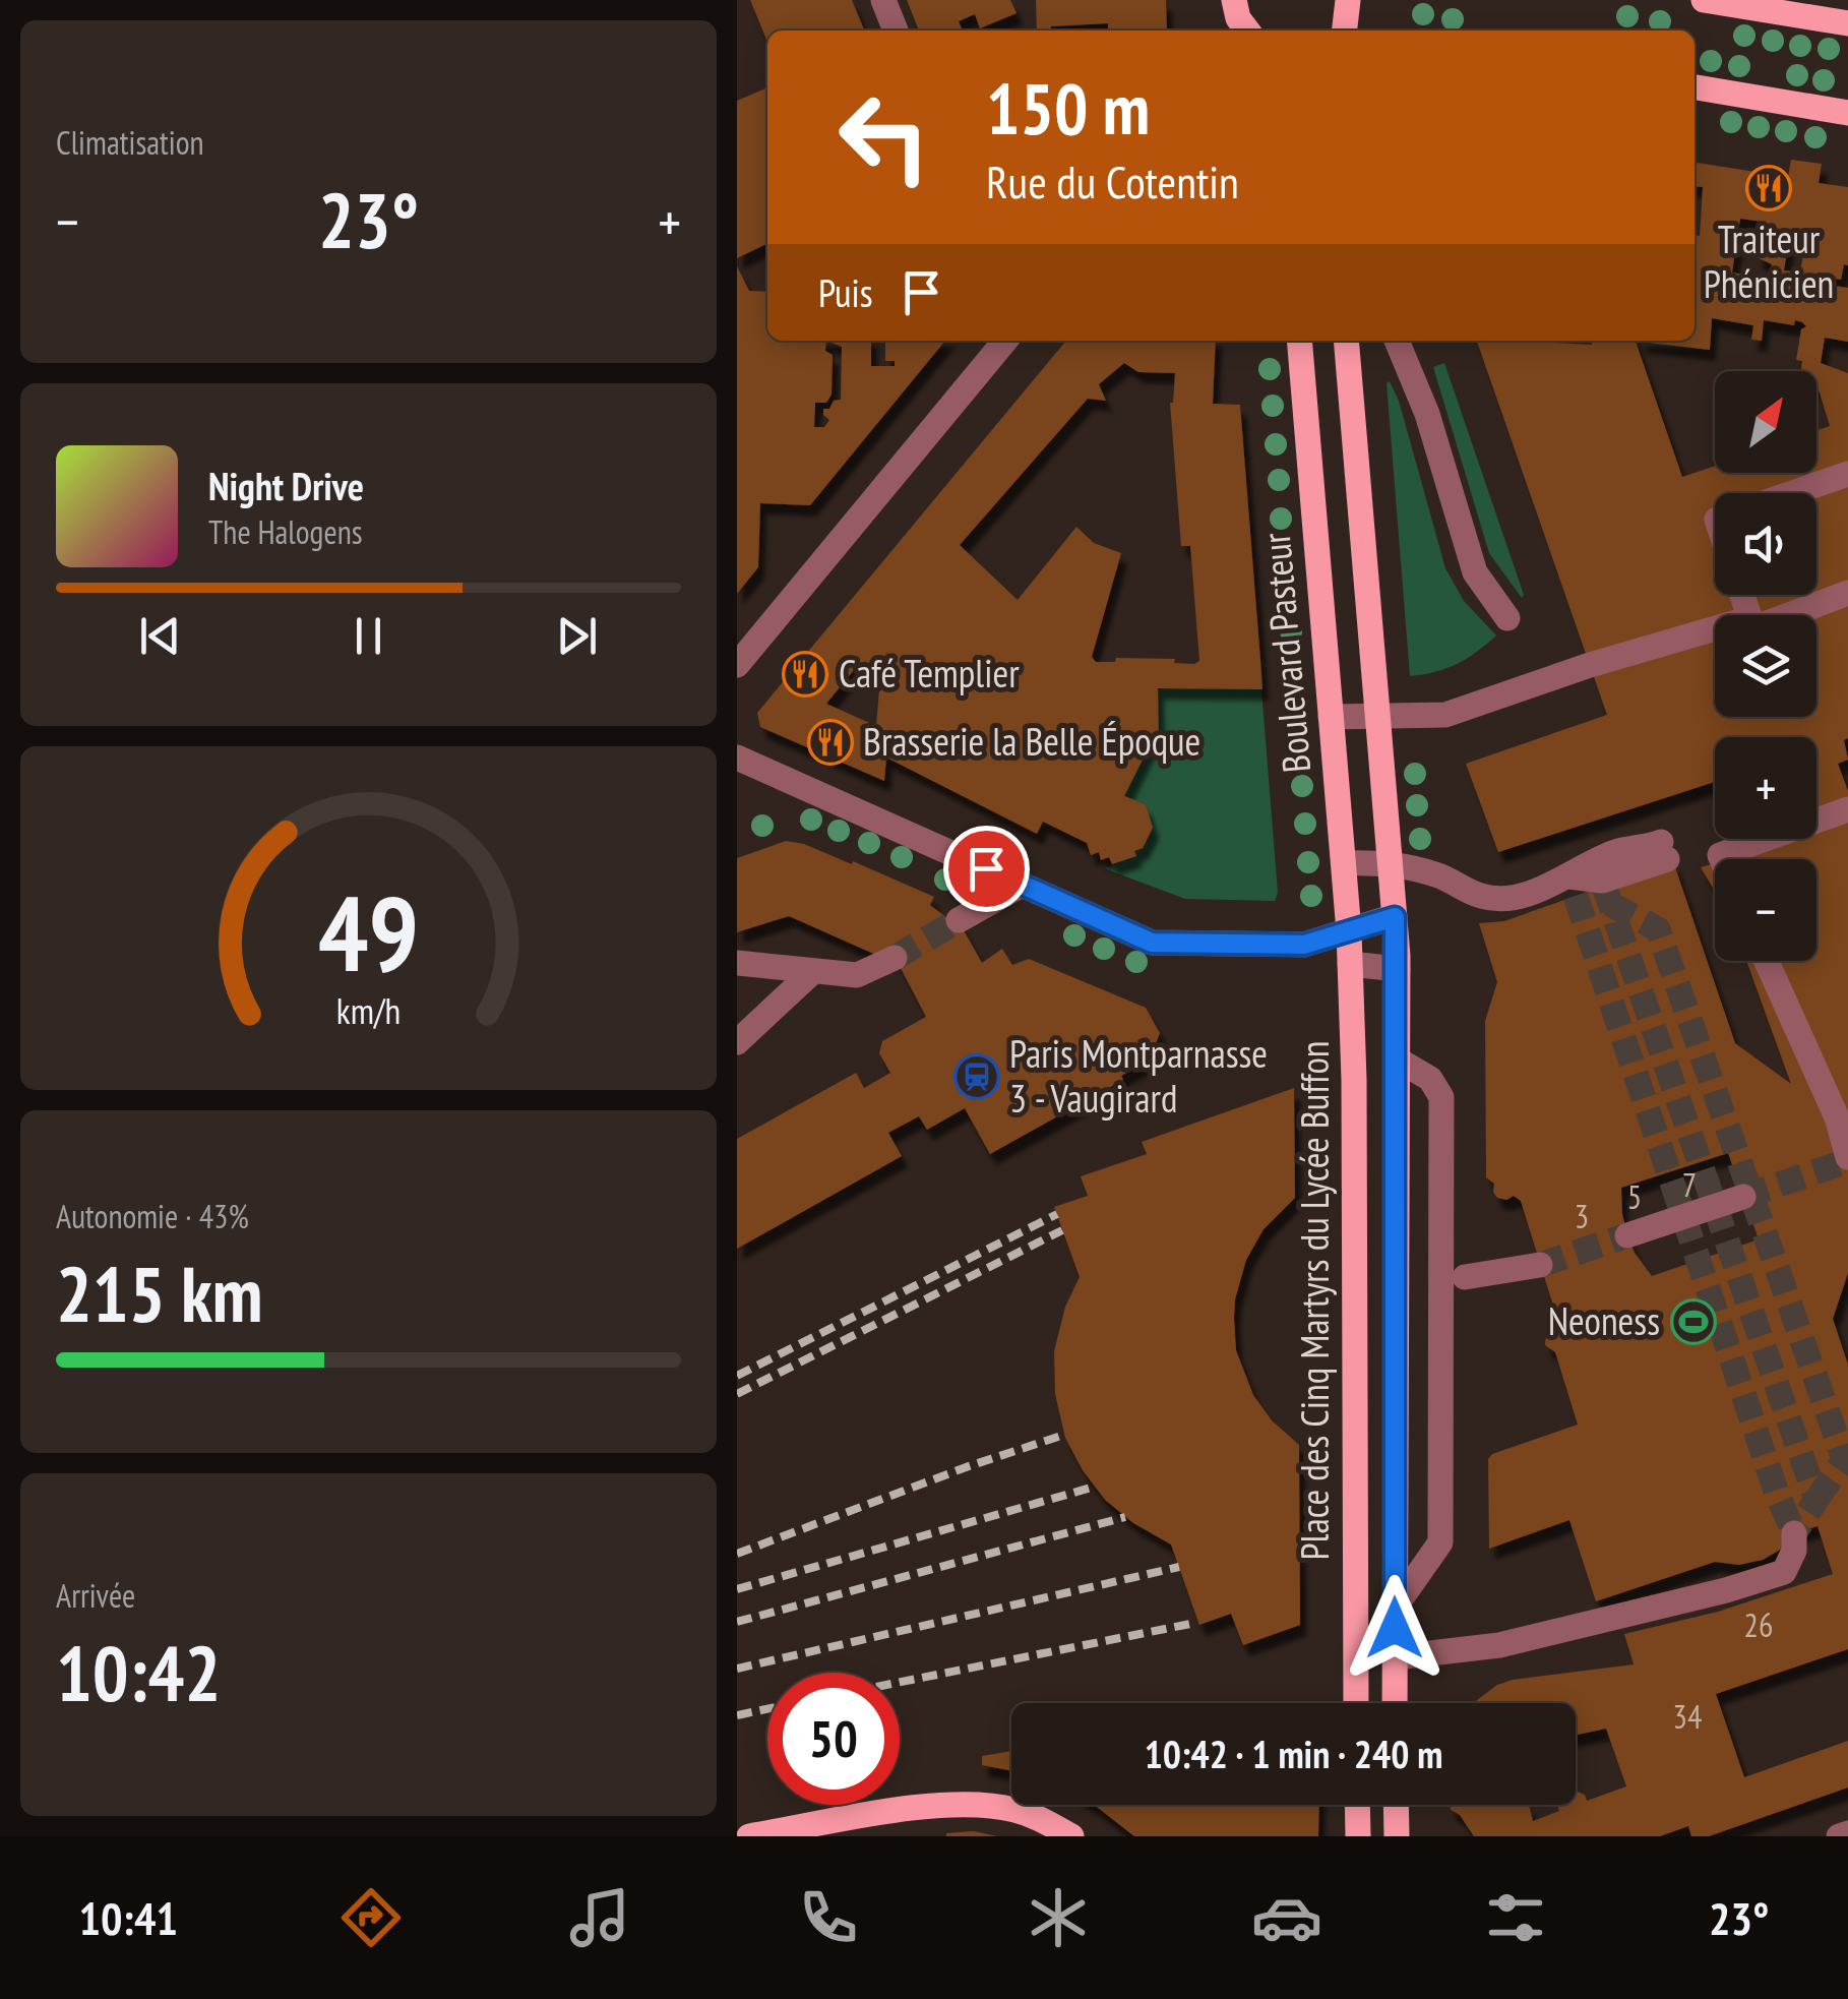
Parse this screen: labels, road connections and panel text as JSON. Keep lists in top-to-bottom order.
{
  "streets": {
    "main road": ["Boulevard Pasteur", "Place des Cinq Martyrs du Lycée Buffon"]
  },
  "crossings": [
    ["Boulevard Pasteur", "Place des Cinq Martyrs du Lycée Buffon"]
  ],
  "places": {
    "restaurant": ["Traiteur Phénicien", "Café Templier", "Brasserie la Belle Époque"],
    "station": ["Paris Montparnasse 3 - Vaugirard"],
    "sports": ["Neoness"]
  },
  "house_numbers": [
    "7",
    "5",
    "3",
    "26",
    "34"
  ],
  "north": "top right",
  "page": {
    "tile": [
      "Climatisation",
      ["Autonomie · 43%", "215 km"],
      ["Arrivée", "10:42"]
    ],
    "turn": ["150 m", "Rue du Cotentin"],
    "heat": ["−", "23°", "+"],
    "then": "Puis",
    "map_buttons": ["+", "−"],
    "song": ["Night Drive", "The Halogens"],
    "limit": "50",
    "trip": "10:42 · 1 min · 240 m",
    "tabs": ["10:41", "23°"],
    "gauge": ["49", "km/h"]
  }
}
